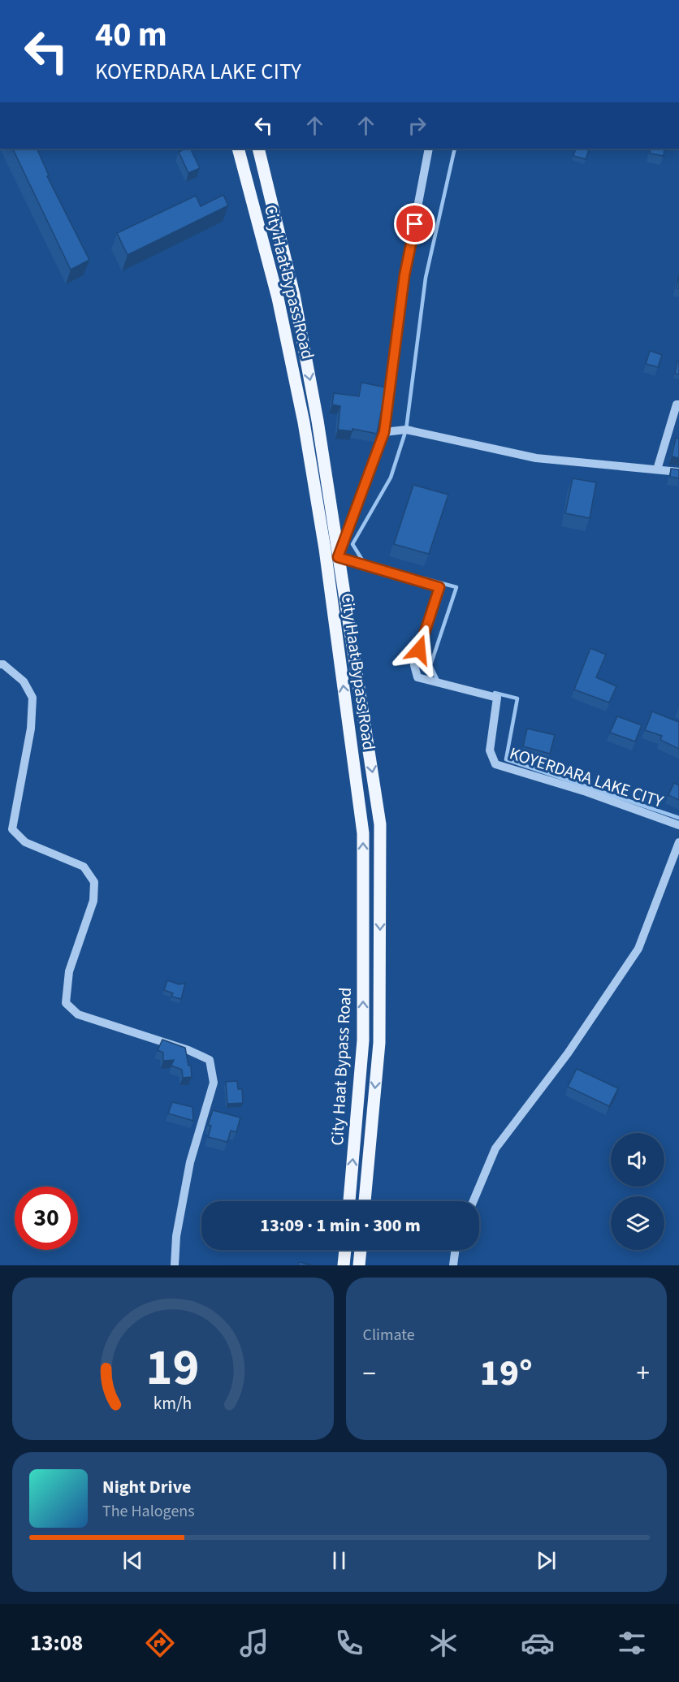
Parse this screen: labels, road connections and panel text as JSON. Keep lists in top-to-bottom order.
{
  "streets": {
    "main road": ["City Haat Bypass Road"],
    "street": ["KOYERDARA LAKE CITY"]
  },
  "crossings": [
    ["City Haat Bypass Road", "KOYERDARA LAKE CITY"]
  ],
  "page": {
    "turn": ["40 m", "KOYERDARA LAKE CITY"],
    "limit": "30",
    "trip": "13:09 · 1 min · 300 m",
    "tile": "Climate",
    "heat": ["−", "19°", "+"],
    "song": ["Night Drive", "The Halogens"],
    "tabs": "13:08",
    "gauge": ["19", "km/h"]
  }
}
